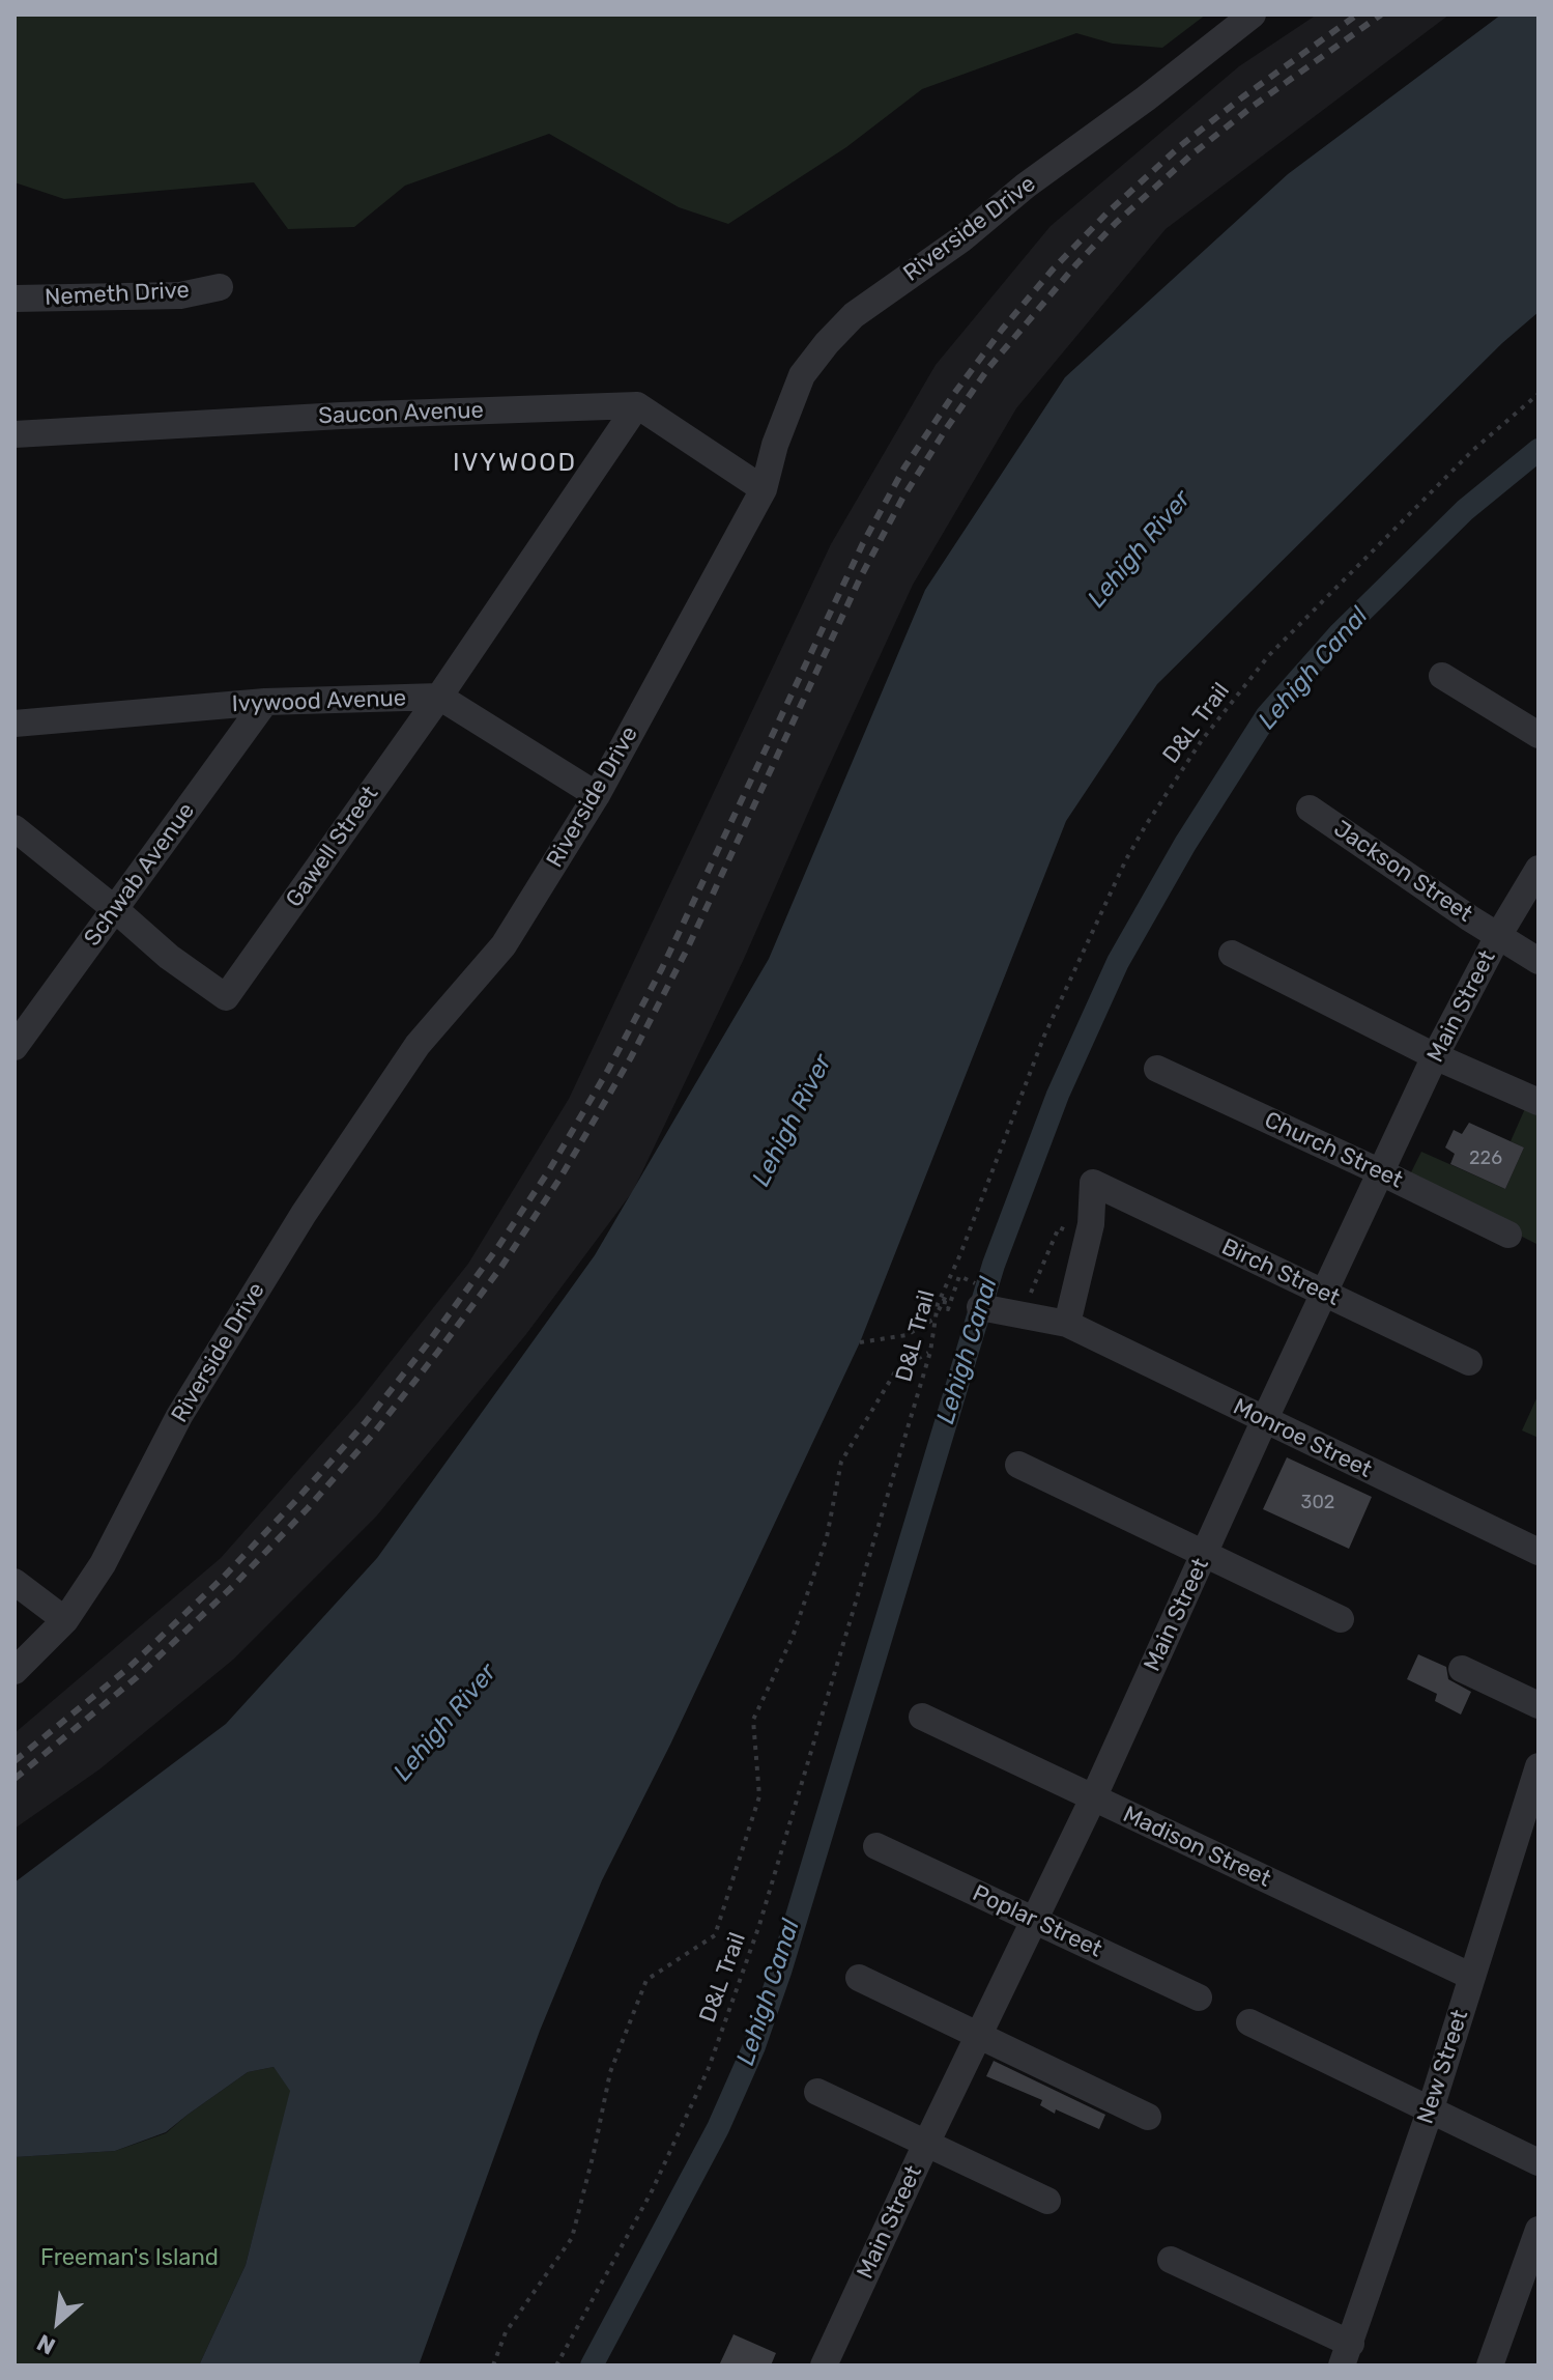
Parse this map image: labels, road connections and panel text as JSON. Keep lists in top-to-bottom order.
{
  "streets": {
    "street": [
      "Riverside Drive",
      "Nemeth Drive",
      "Saucon Avenue",
      "Ivywood Avenue",
      "Gawell Street",
      "Jackson Street",
      "Schwab Avenue",
      "Main Street",
      "Church Street",
      "Birch Street",
      "Monroe Street",
      "Madison Street",
      "Poplar Street",
      "New Street"
    ],
    "path": ["D&L Trail"]
  },
  "crossings": [
    ["Riverside Drive", "Ivywood Avenue"],
    ["Saucon Avenue", "Gawell Street"],
    ["Ivywood Avenue", "Gawell Street"],
    ["Ivywood Avenue", "Schwab Avenue"],
    ["Gawell Street", "Schwab Avenue"],
    ["Jackson Street", "Main Street"],
    ["Main Street", "Church Street"],
    ["Main Street", "Birch Street"],
    ["Main Street", "Monroe Street"],
    ["Main Street", "Madison Street"],
    ["Main Street", "Poplar Street"],
    ["Madison Street", "New Street"]
  ],
  "districts": ["IVYWOOD"],
  "water": ["Lehigh River", "Lehigh Canal"],
  "parks": ["Freeman's Island"],
  "house_numbers": ["226", "302"],
  "north": "bottom left"
}
